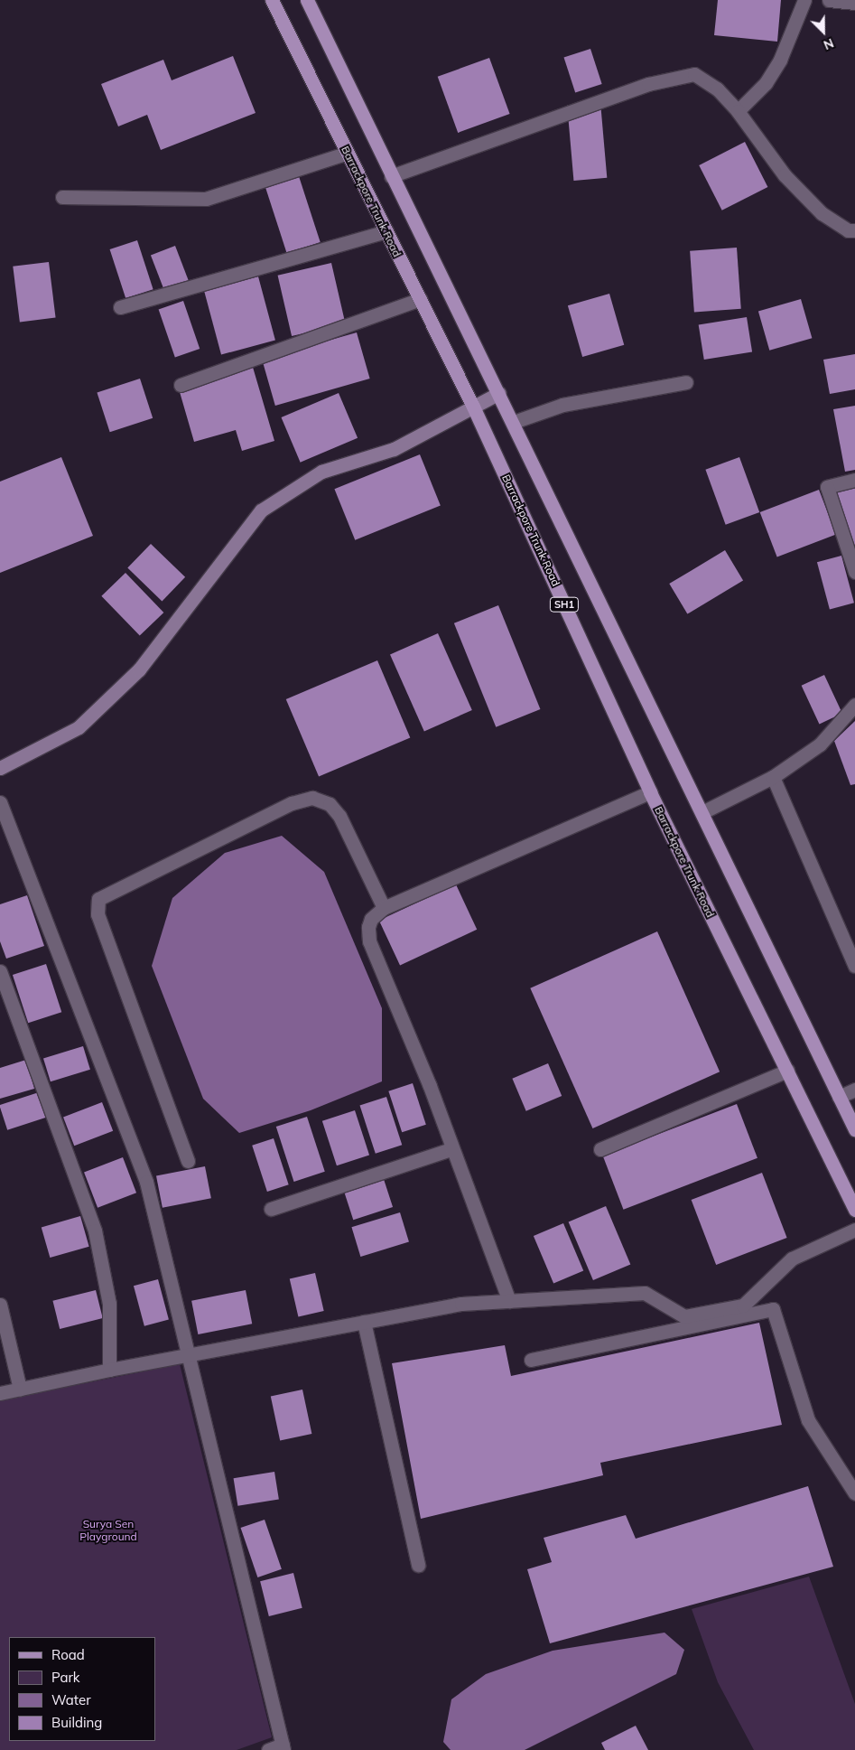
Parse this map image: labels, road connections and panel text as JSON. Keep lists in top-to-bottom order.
{
  "streets": {
    "main road": ["Barrackpore Trunk Road", "SH1"]
  },
  "parks": ["Surya Sen Playground"],
  "legend": [
    "Road",
    "Park",
    "Water",
    "Building"
  ],
  "north": "bottom right"
}
